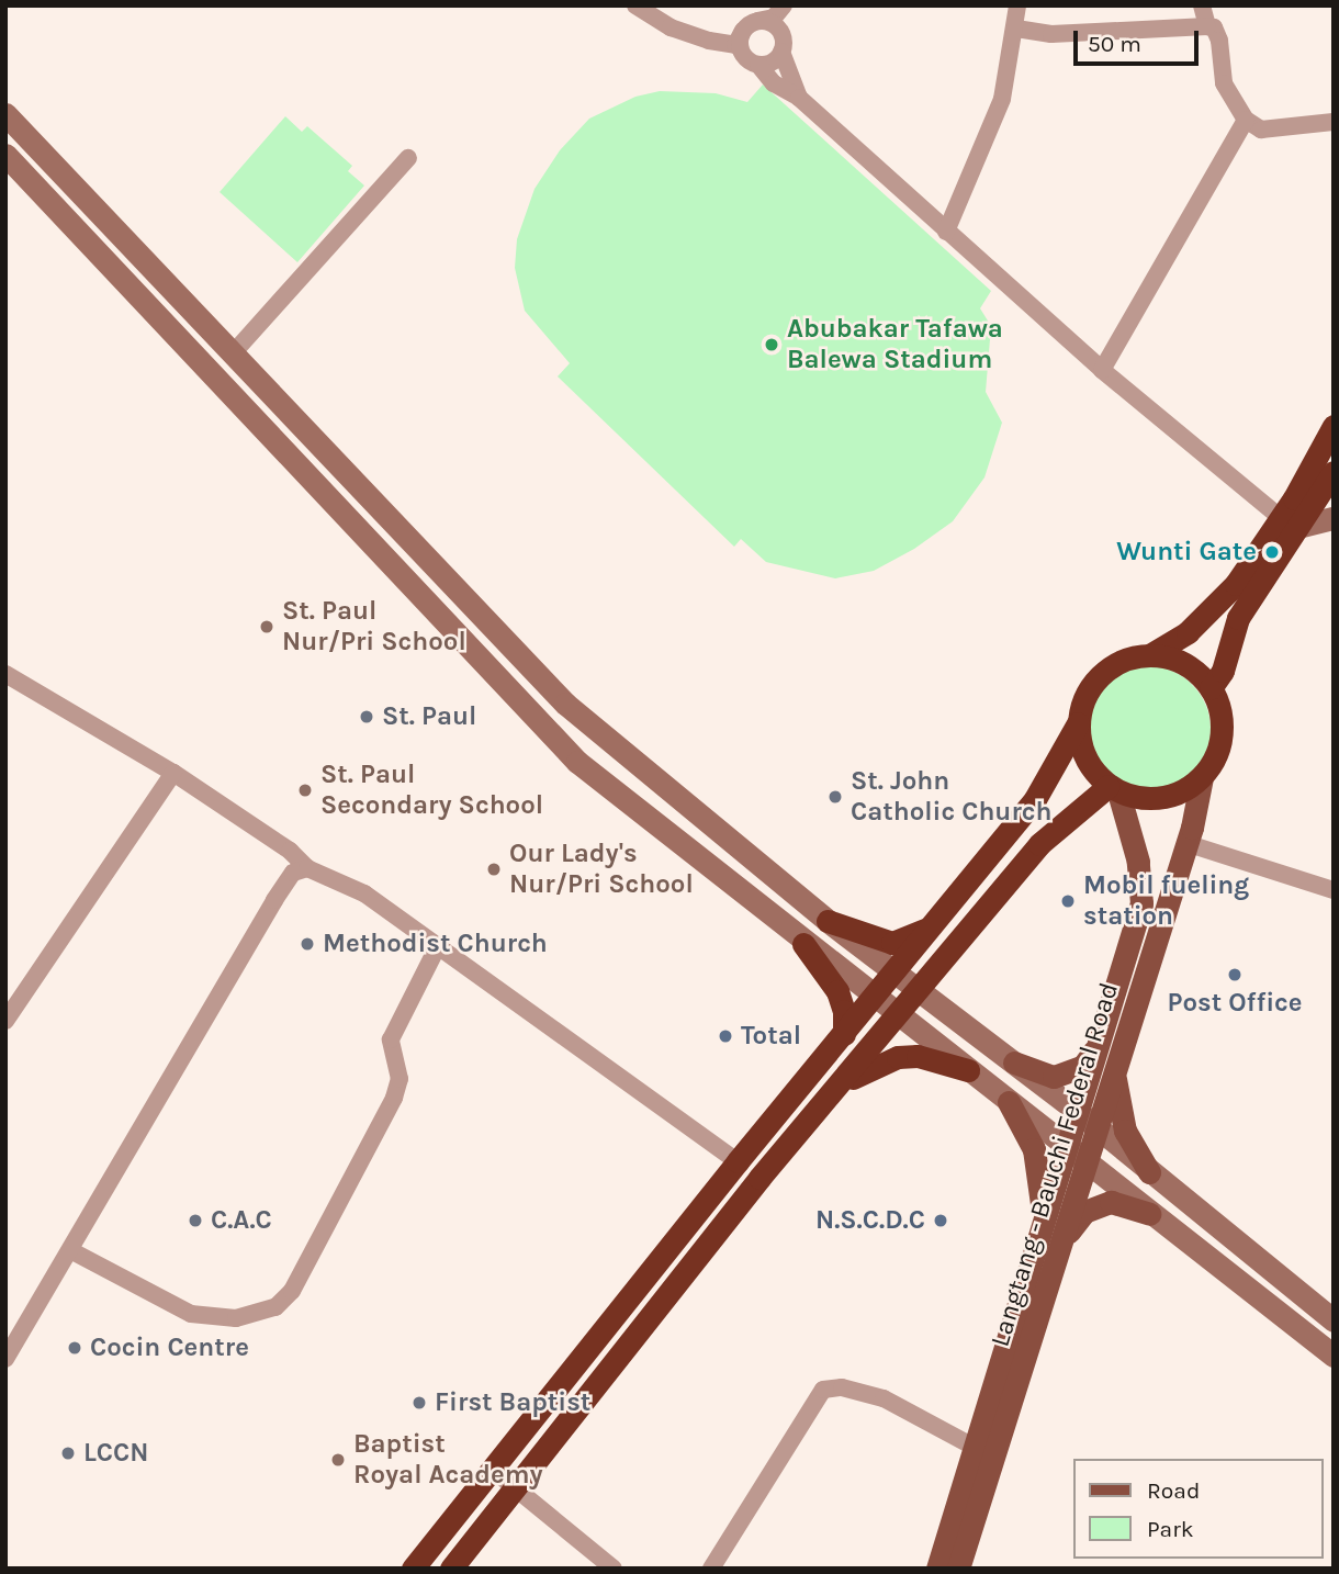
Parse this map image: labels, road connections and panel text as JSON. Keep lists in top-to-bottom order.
{
  "streets": {
    "main road": ["Langtang - Bauchi Federal Road"]
  },
  "places": [
    "Abubakar Tafawa Balewa Stadium",
    "Wunti Gate",
    "St. Paul Nur/Pri School",
    "St. Paul",
    "St. Paul Secondary School",
    "St. John Catholic Church",
    "Our Lady's Nur/Pri School",
    "Mobil fueling station",
    "Methodist Church",
    "Post Office",
    "Total",
    "C.A.C",
    "N.S.C.D.C",
    "Cocin Centre",
    "First Baptist",
    "LCCN",
    "Baptist Royal Academy"
  ],
  "legend": ["Road", "Park"],
  "scale_bar": "50 m"
}
